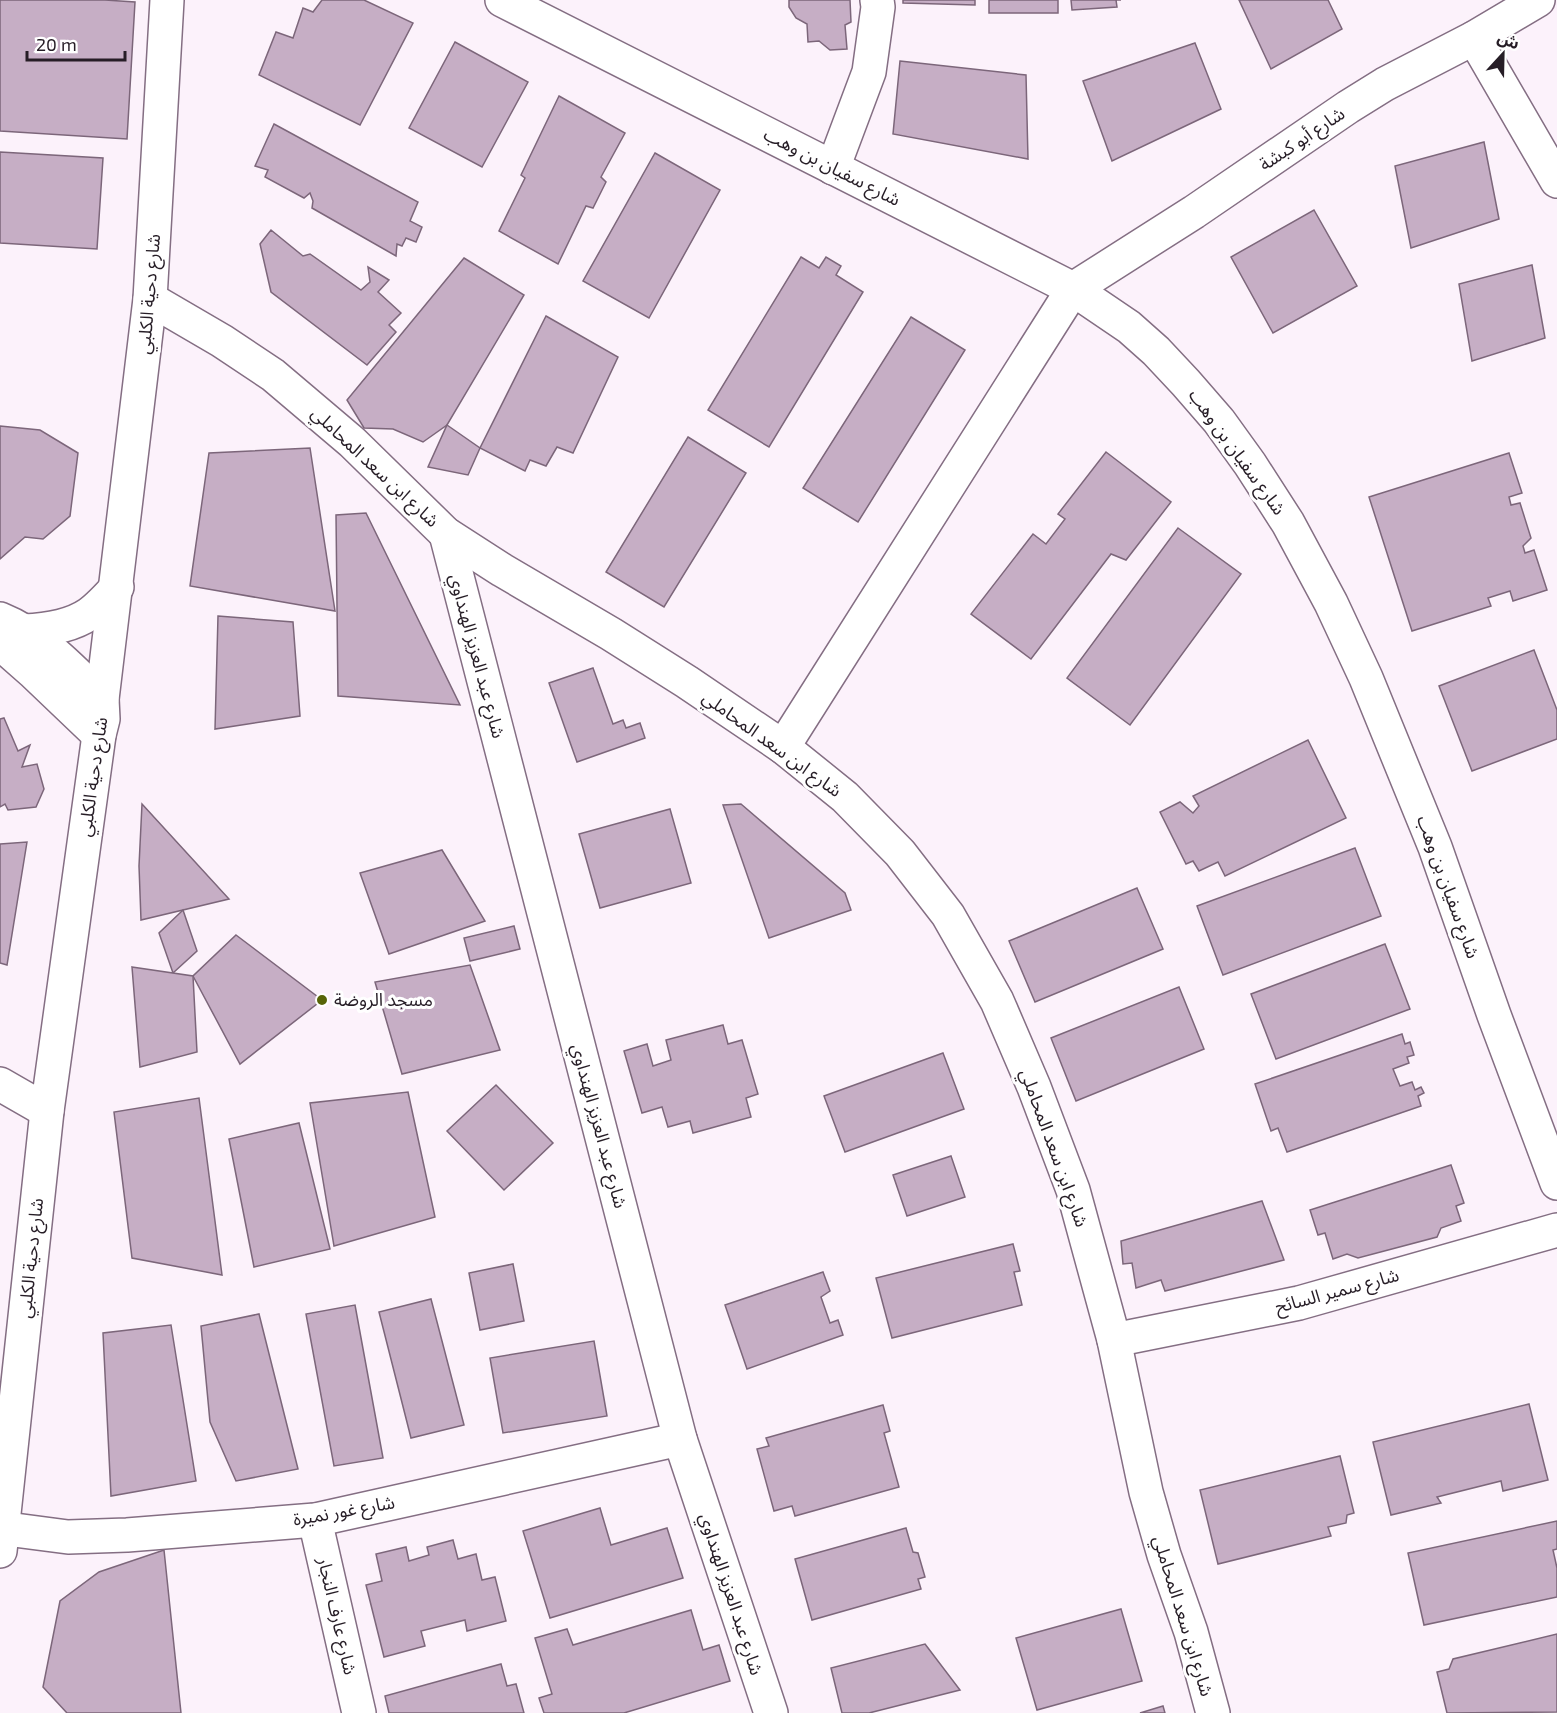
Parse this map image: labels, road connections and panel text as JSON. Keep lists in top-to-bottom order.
{
  "streets": {
    "street": [
      "شارع أبو كبشة",
      "شارع سفيان بن وهب",
      "شارع دحية الكلبي",
      "شارع ابن سعد المحاملي",
      "شارع عبد العزيز الهنداوي",
      "شارع سمير السائح",
      "شارع غور نميرة",
      "شارع عارف النجار"
    ]
  },
  "crossings": [
    ["شارع أبو كبشة", "شارع سفيان بن وهب"],
    ["شارع دحية الكلبي", "شارع ابن سعد المحاملي"],
    ["شارع دحية الكلبي", "شارع غور نميرة"],
    ["شارع ابن سعد المحاملي", "شارع عبد العزيز الهنداوي"],
    ["شارع ابن سعد المحاملي", "شارع سمير السائح"],
    ["شارع عبد العزيز الهنداوي", "شارع غور نميرة"],
    ["شارع غور نميرة", "شارع عارف النجار"]
  ],
  "places": ["مسجد الروضة"],
  "scale_bar": "20 m",
  "north": "top"
}
